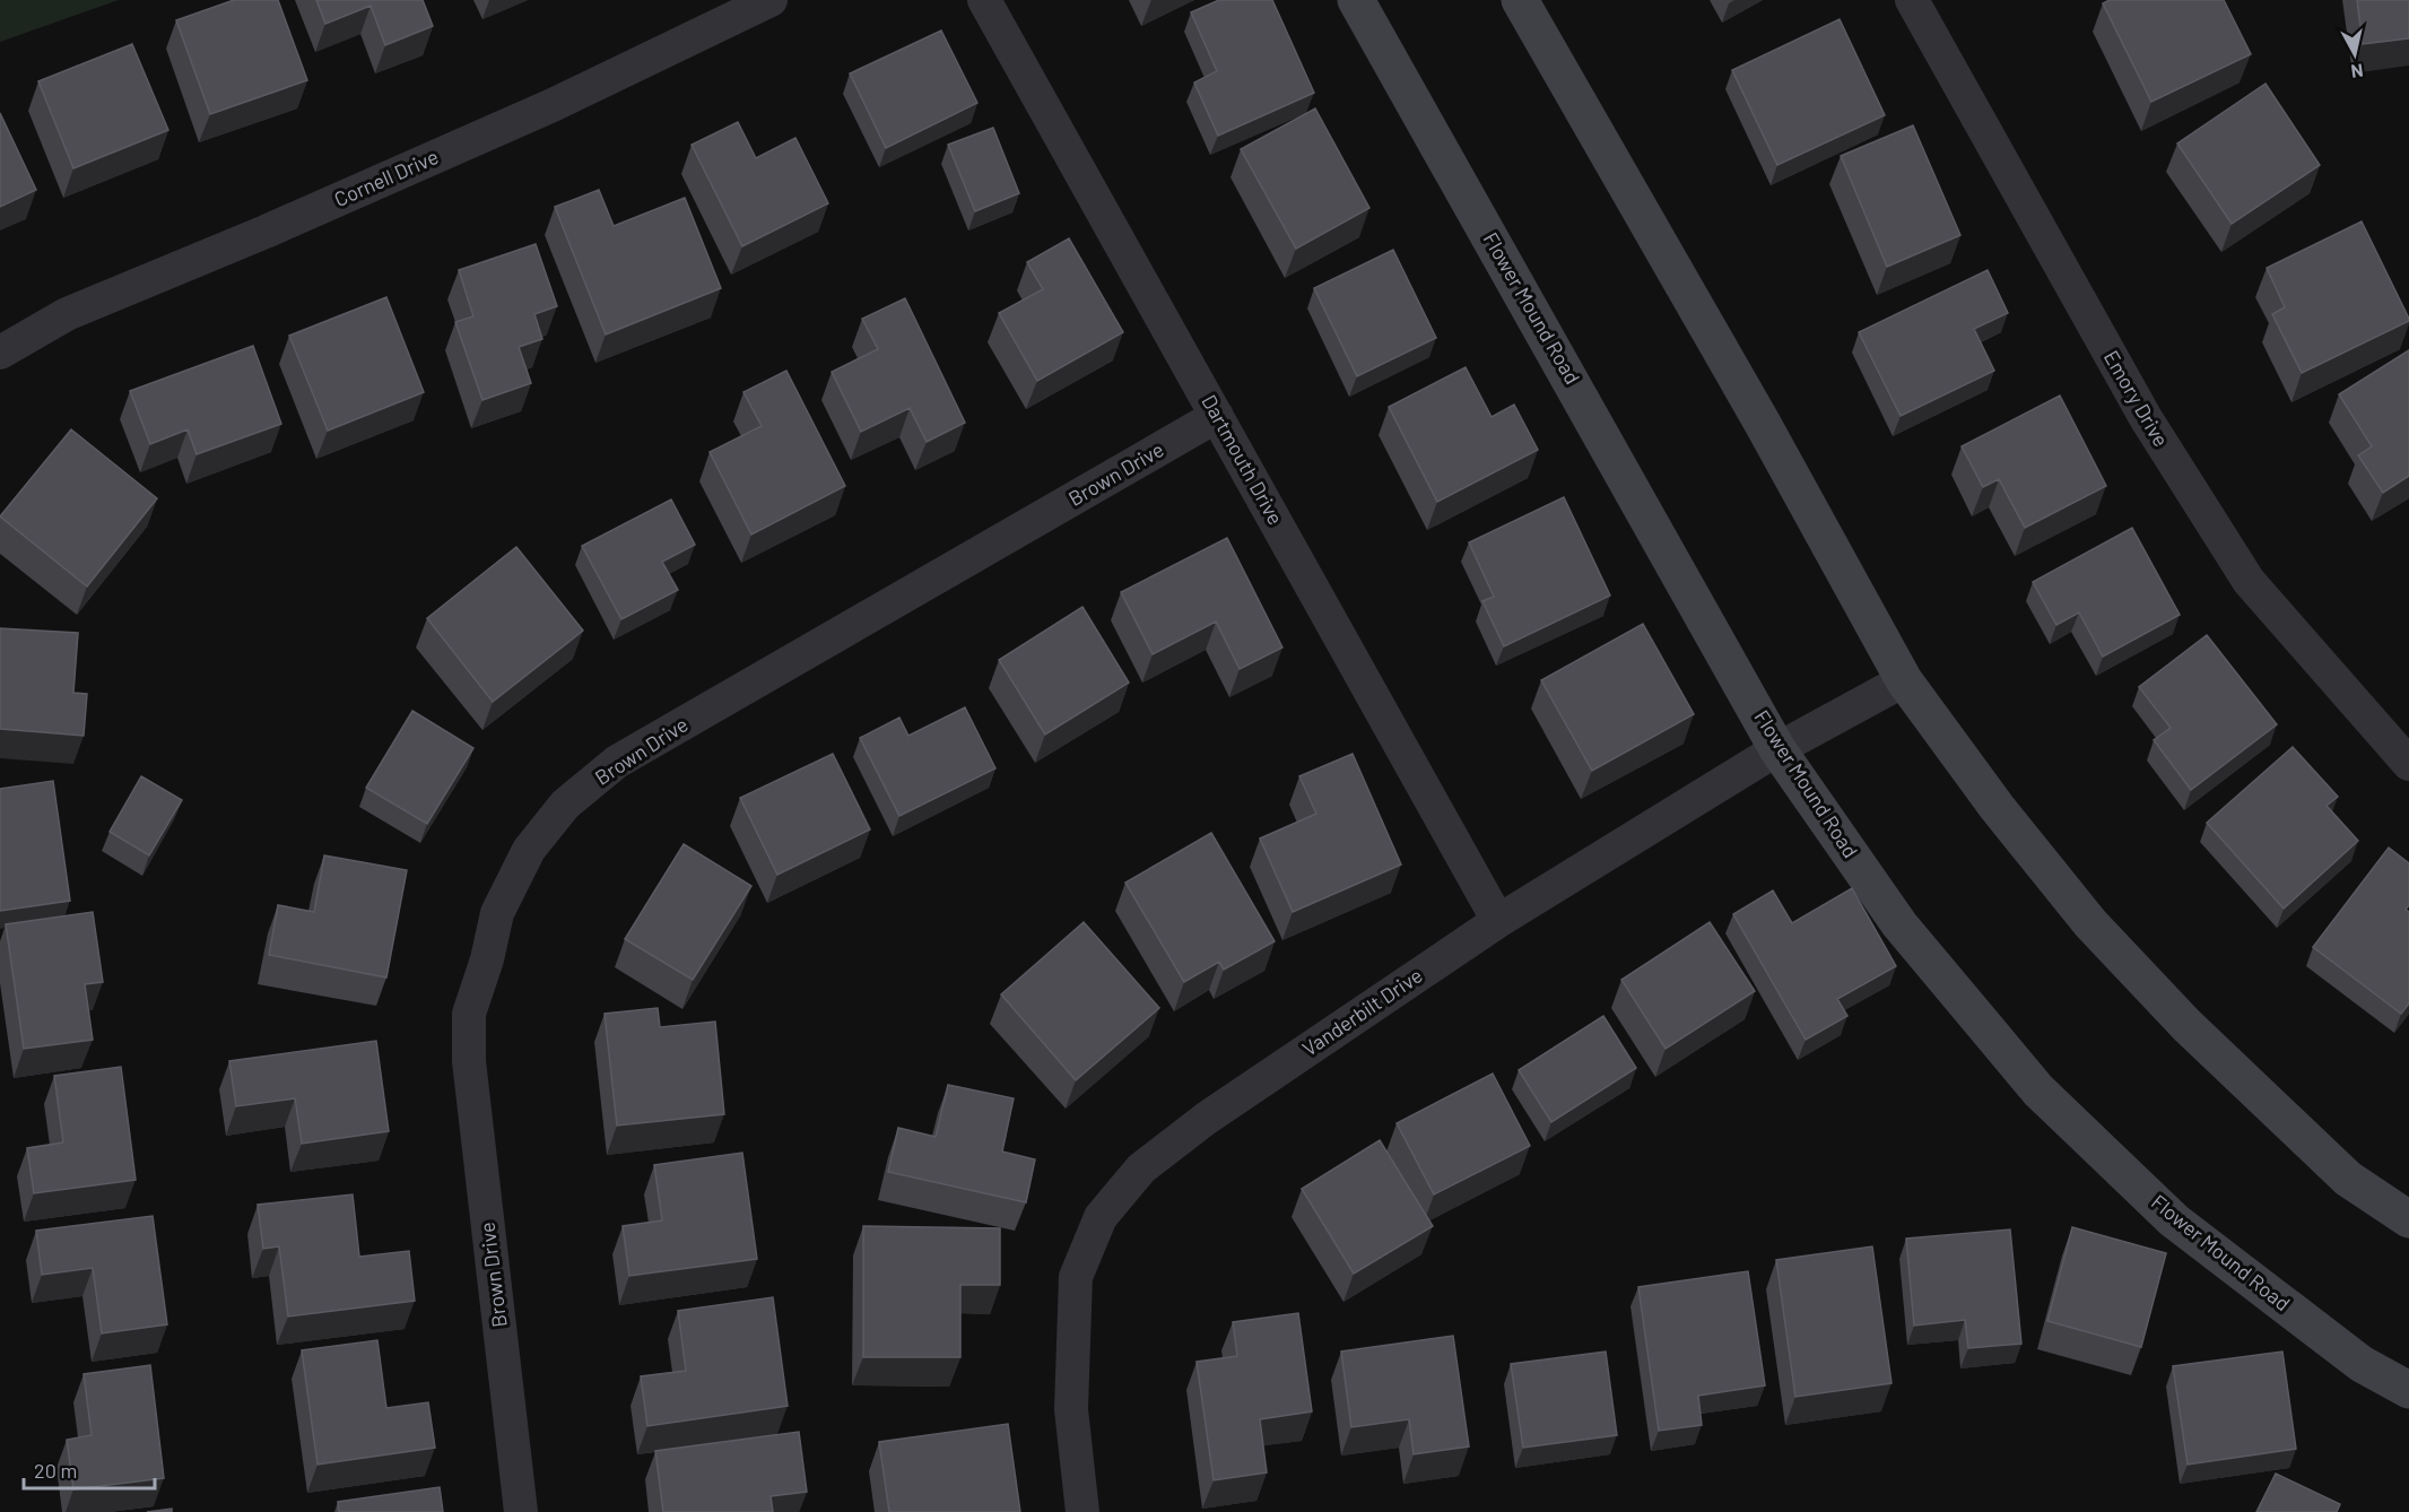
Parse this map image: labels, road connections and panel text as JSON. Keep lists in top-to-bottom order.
{
  "streets": {
    "main road": ["Flower Mound Road"],
    "street": [
      "Cornell Drive",
      "Emory Drive",
      "Dartmouth Drive",
      "Brown Drive",
      "Vanderbilt Drive"
    ]
  },
  "crossings": [
    ["Flower Mound Road", "Vanderbilt Drive"],
    ["Dartmouth Drive", "Brown Drive"],
    ["Dartmouth Drive", "Vanderbilt Drive"]
  ],
  "scale_bar": "20 m",
  "north": "bottom"
}
